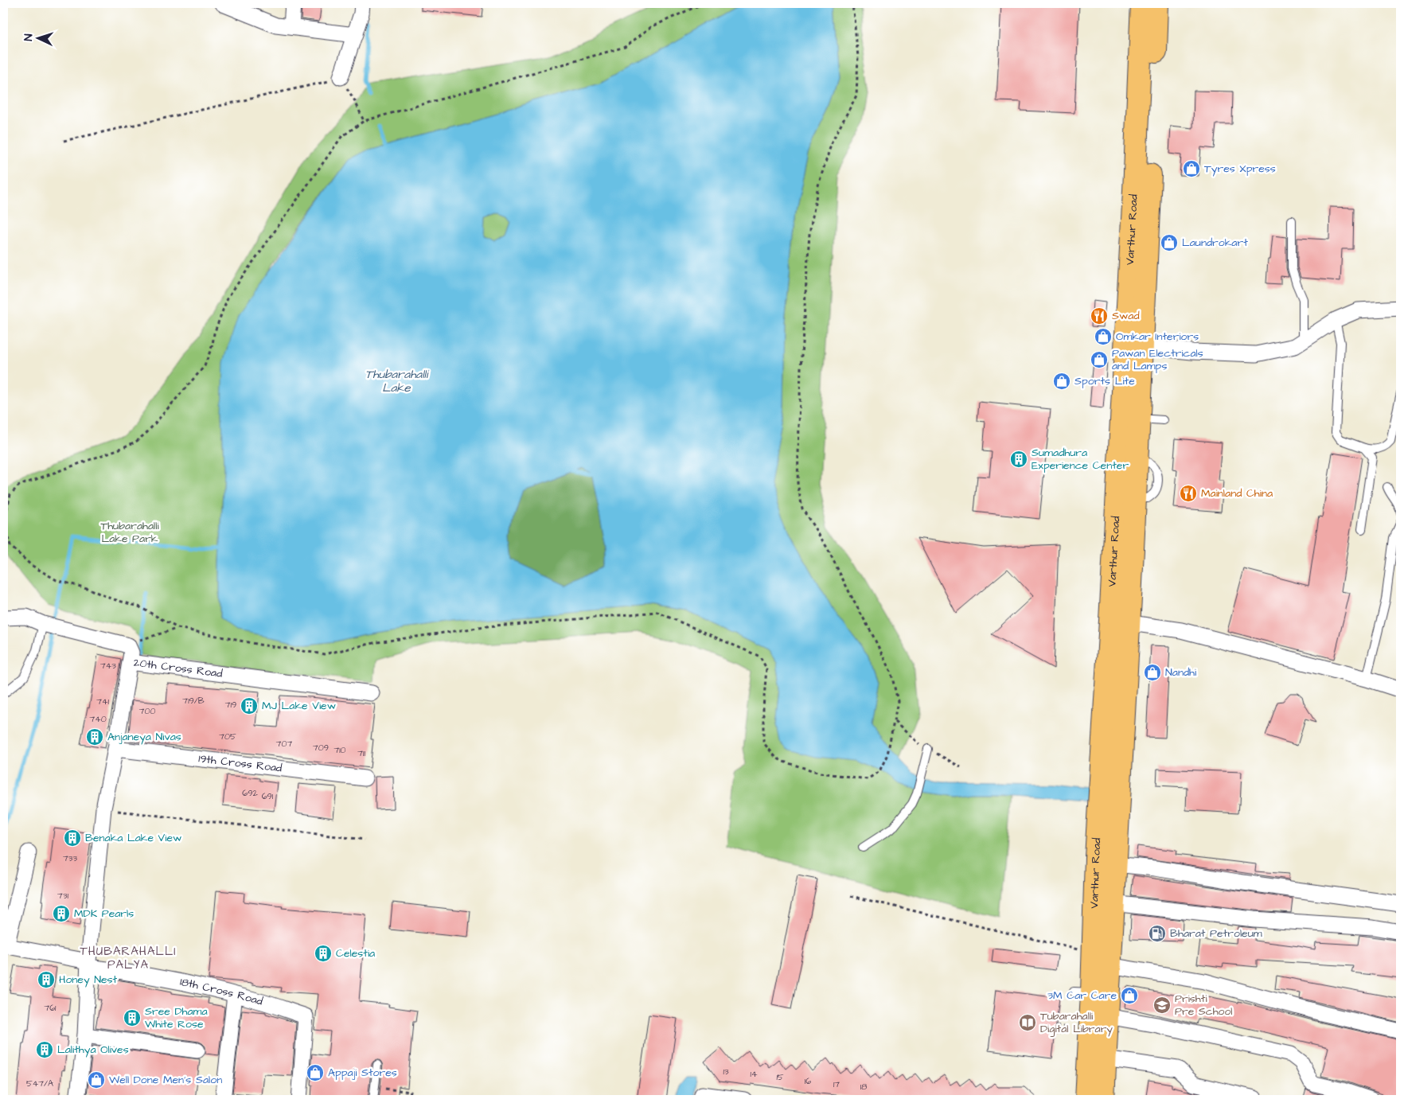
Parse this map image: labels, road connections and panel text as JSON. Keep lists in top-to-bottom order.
{
  "streets": {
    "main road": ["Varthur Road"],
    "street": ["20th Cross Road", "19th Cross Road", "18th Cross Road"]
  },
  "districts": ["THUBARAHALLI PALYA"],
  "water": ["Thubarahalli Lake"],
  "parks": ["Thubarahalli Lake Park"],
  "places": {
    "shop": [
      "Tyres Xpress",
      "Laundrokart",
      "Omkar Interiors",
      "Pawan Electricals and Lamps",
      "Sports Lite",
      "Nandhi",
      "3M Car Care",
      "Appaji Stores",
      "Well Done Men's Salon"
    ],
    "restaurant": ["Swad", "Mainland China"],
    "building": [
      "Sumadhura Experience Center",
      "MJ Lake View",
      "Anjaneya Nivas",
      "Benaka Lake View",
      "MDK Pearls",
      "Celestia",
      "Honey Nest",
      "Sree Dhama White Rose",
      "Lalithya Olives"
    ],
    "fuel station": ["Bharat Petroleum"],
    "school or university": ["Prishti Pre School"],
    "library": ["Tubarahalli Digital Library"]
  },
  "house_numbers": [
    "743",
    "719/B",
    "741",
    "719",
    "700",
    "740",
    "705",
    "707",
    "709",
    "710",
    "711",
    "692",
    "691",
    "733",
    "731",
    "761",
    "13",
    "14",
    "15",
    "16",
    "547/A",
    "17",
    "18"
  ],
  "north": "left"
}
